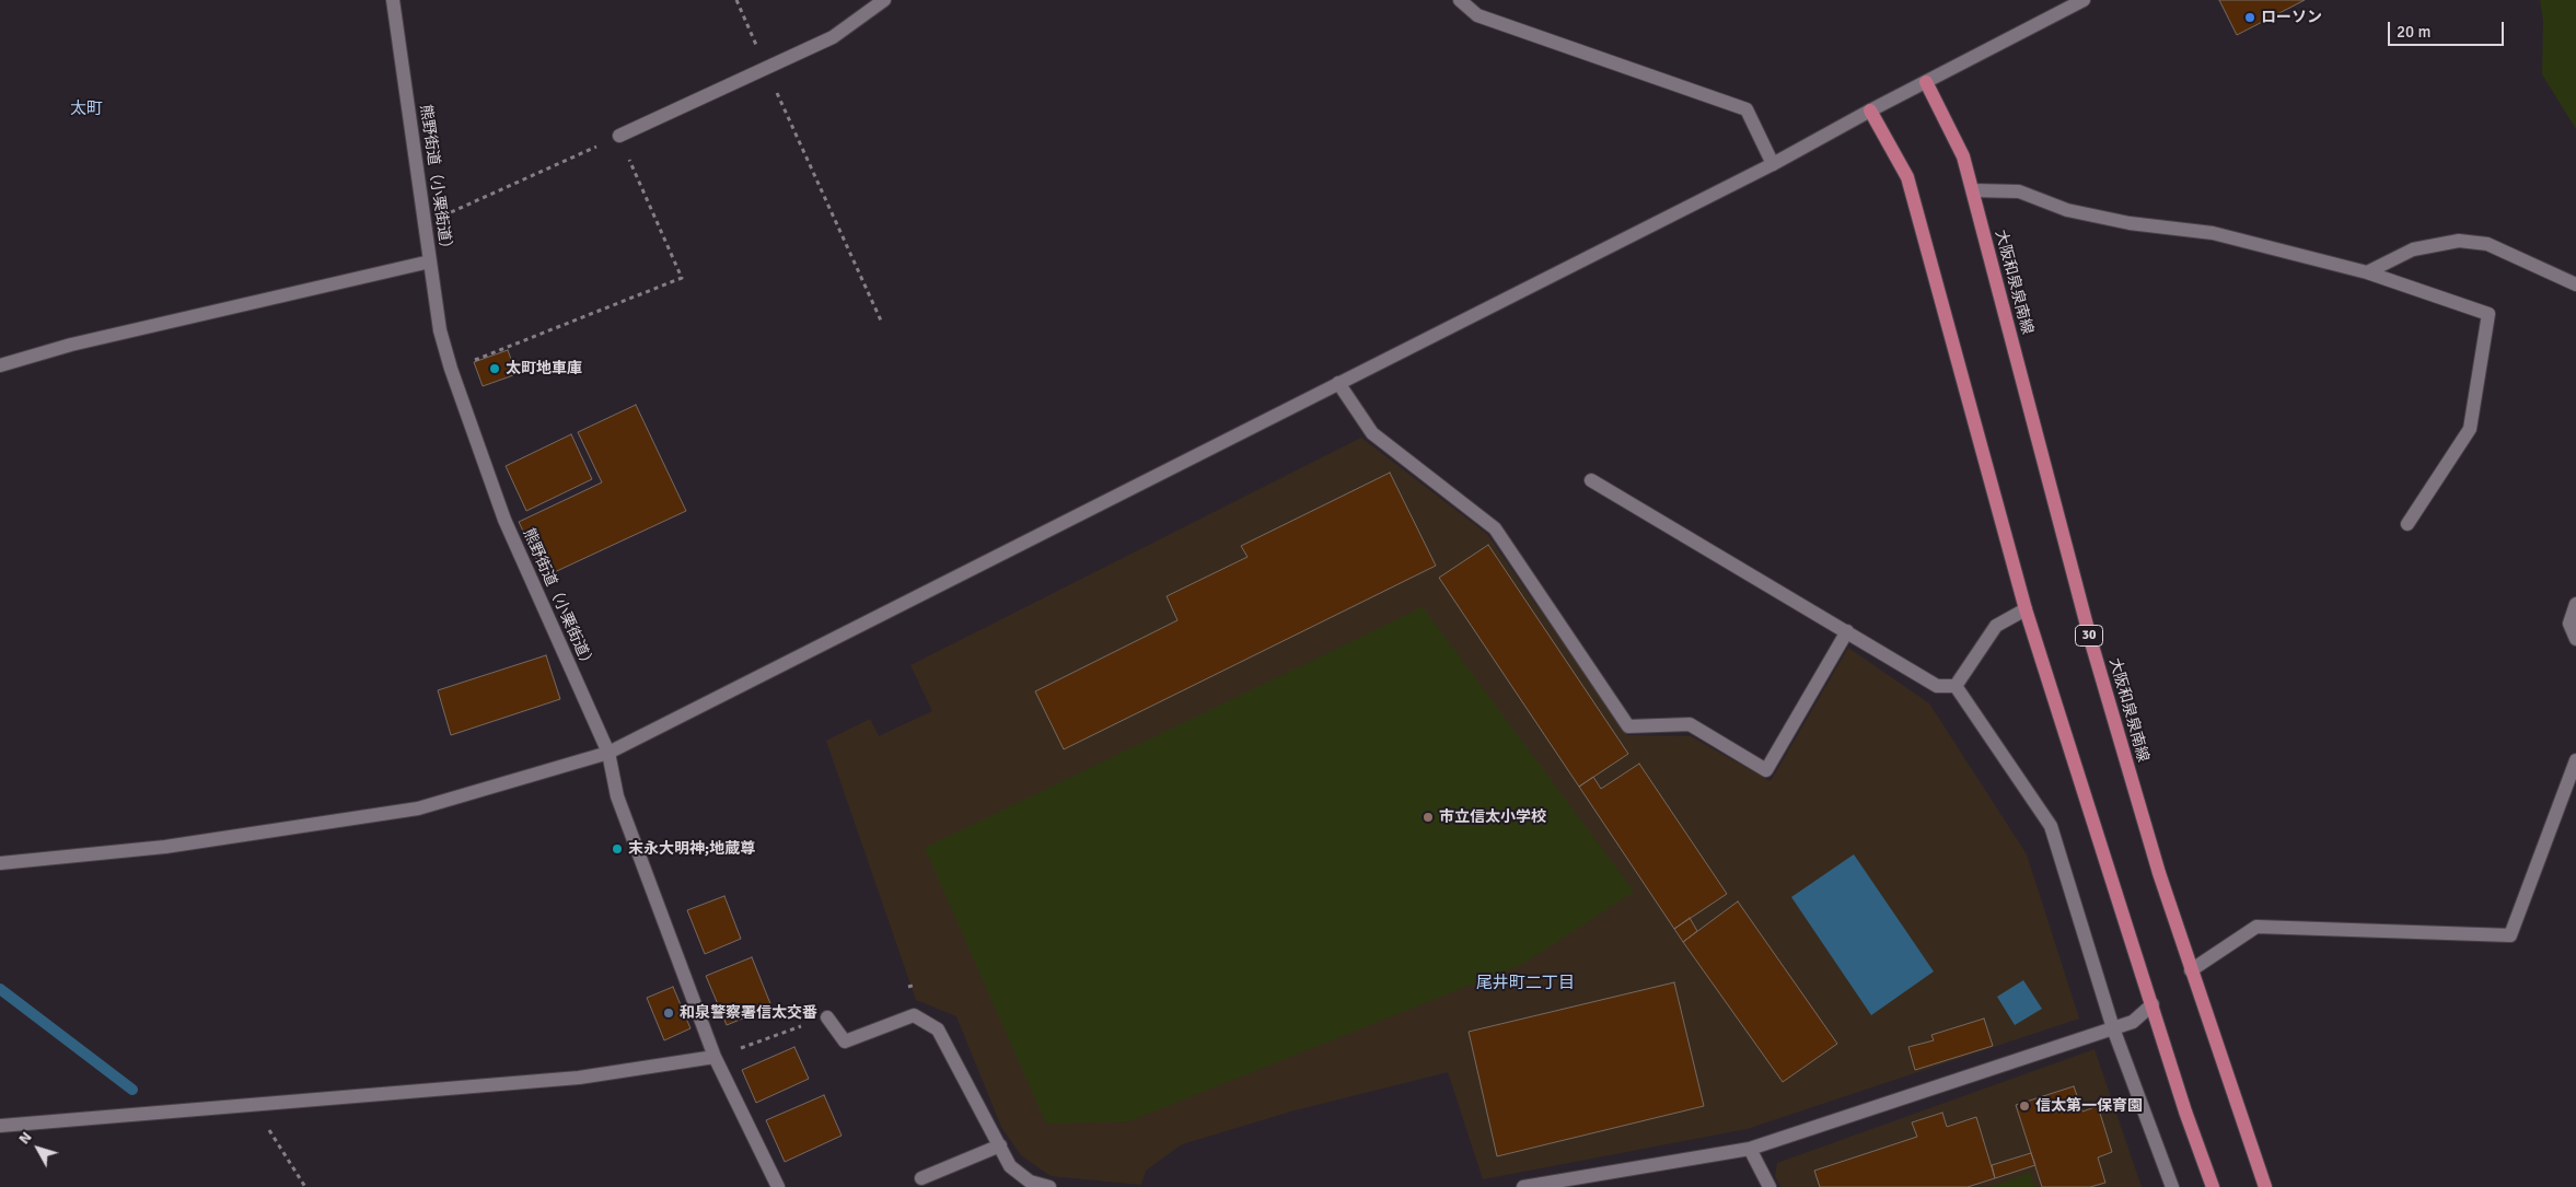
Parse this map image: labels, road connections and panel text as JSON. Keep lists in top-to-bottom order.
{
  "streets": {
    "main road": ["大阪和泉泉南線", "30"],
    "street": ["熊野街道（小栗街道）"]
  },
  "districts": ["太町", "尾井町二丁目"],
  "places": [
    "ローソン",
    "太町地車庫",
    "市立信太小学校",
    "末永大明神;地蔵尊",
    "和泉警察署信太交番",
    "信太第一保育園"
  ],
  "scale_bar": "20 m",
  "north": "top left"
}
